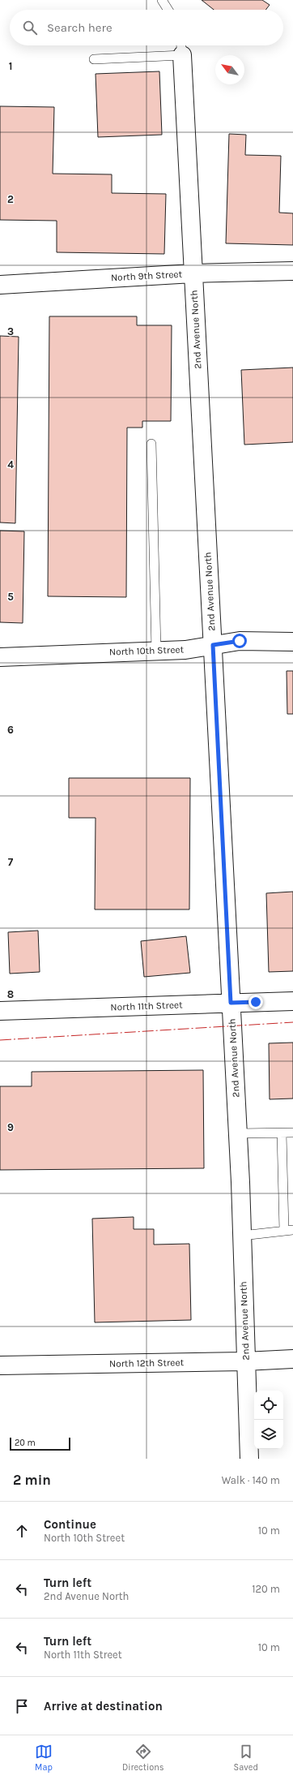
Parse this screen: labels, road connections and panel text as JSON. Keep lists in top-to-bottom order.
{
  "streets": {
    "street": [
      "North 9th Street",
      "2nd Avenue North",
      "North 10th Street",
      "North 11th Street",
      "North 12th Street"
    ]
  },
  "crossings": [
    ["North 9th Street", "2nd Avenue North"],
    ["2nd Avenue North", "North 10th Street"],
    ["2nd Avenue North", "North 11th Street"],
    ["2nd Avenue North", "North 12th Street"]
  ],
  "scale_bar": "20 m",
  "north": "top left",
  "page": {
    "search": "Search here",
    "scale": "20 m",
    "heading": ["2 min", "Walk · 140 m"],
    "list": [
      ["Continue", "North 10th Street", "10 m"],
      ["Turn left", "2nd Avenue North", "120 m"],
      ["Turn left", "North 11th Street", "10 m"],
      "Arrive at destination"
    ],
    "nav": ["Map", "Directions", "Saved"]
  },
  "grid": {
    "rows": [
      "1",
      "2",
      "3",
      "4",
      "5",
      "6",
      "7",
      "8",
      "9"
    ]
  }
}
